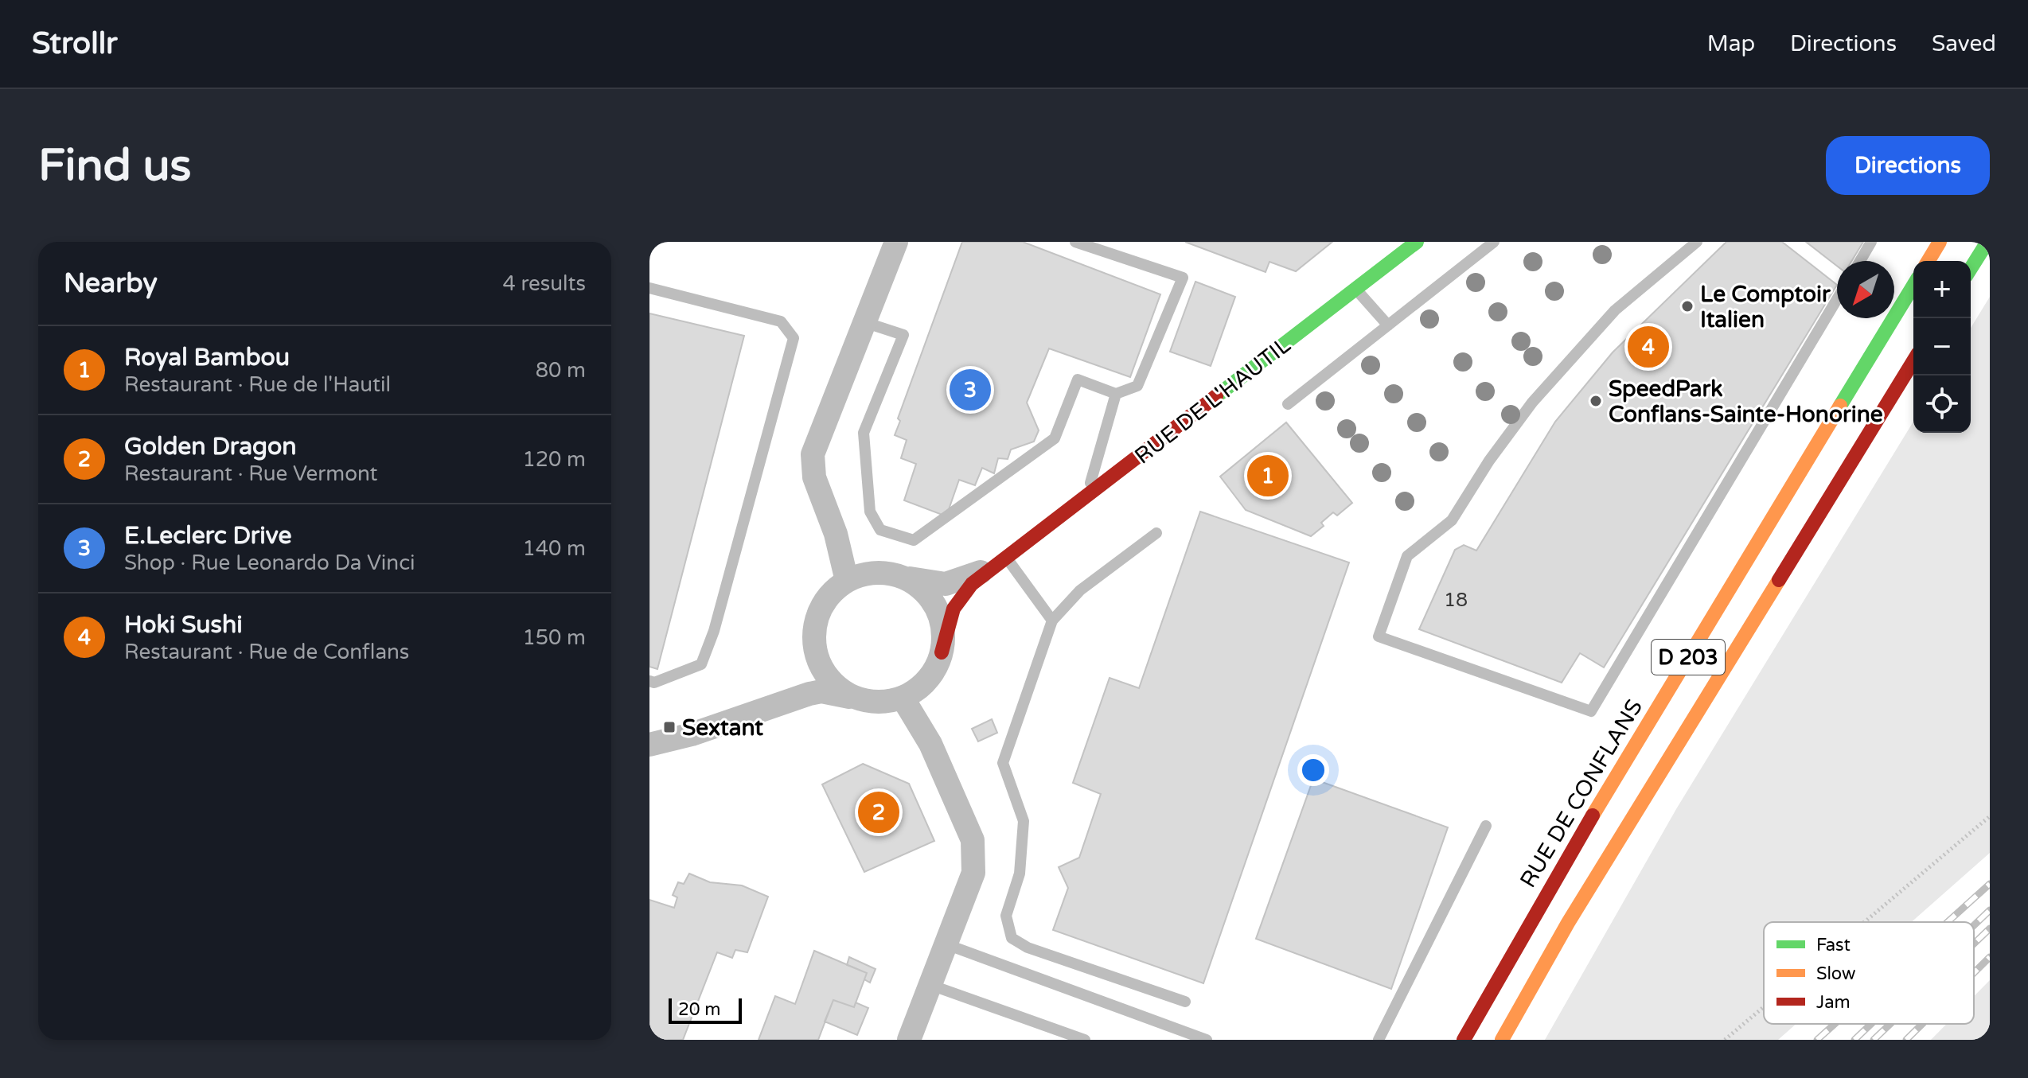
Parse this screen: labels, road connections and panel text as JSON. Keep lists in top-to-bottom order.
{
  "streets": {
    "main road": ["RUE DE L'HAUTIL", "D 203", "RUE DE CONFLANS"]
  },
  "places": {
    "other": ["Le Comptoir Italien", "SpeedPark Conflans-Sainte-Honorine"],
    "transit": ["Sextant"]
  },
  "house_numbers": ["18"],
  "legend": ["Fast", "Slow", "Jam"],
  "scale_bar": "20 m",
  "north": "bottom left",
  "page": {
    "header": "Strollr",
    "nav": ["Map", "Directions", "Saved"],
    "buttons": "Directions",
    "title": "Find us",
    "heading": ["Nearby", "4 results"],
    "map_buttons": ["+", "−"],
    "pins": [
      "4",
      "3",
      "1",
      "2"
    ],
    "list": [
      {
        "mark": "1",
        "name": "Royal Bambou",
        "note": "Restaurant · Rue de l'Hautil",
        "value": "80 m"
      },
      {
        "mark": "2",
        "name": "Golden Dragon",
        "note": "Restaurant · Rue Vermont",
        "value": "120 m"
      },
      {
        "mark": "3",
        "name": "E.Leclerc Drive",
        "note": "Shop · Rue Leonardo Da Vinci",
        "value": "140 m"
      },
      {
        "mark": "4",
        "name": "Hoki Sushi",
        "note": "Restaurant · Rue de Conflans",
        "value": "150 m"
      }
    ],
    "scale": "20 m"
  }
}
